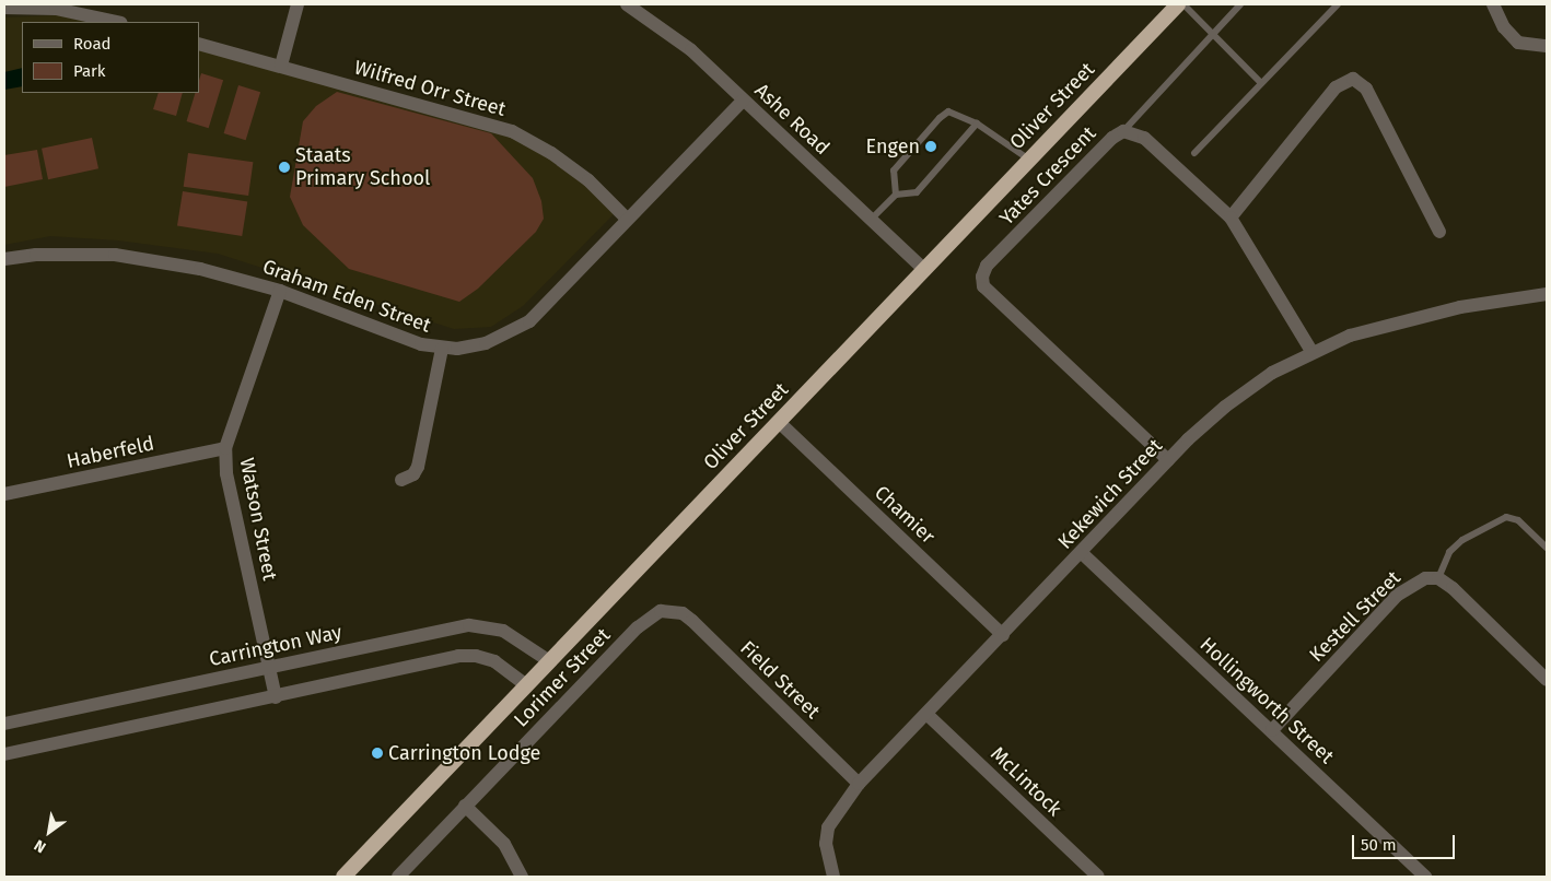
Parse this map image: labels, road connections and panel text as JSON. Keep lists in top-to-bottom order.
{
  "streets": {
    "highway": ["Oliver Street"],
    "street": [
      "Wilfred Orr Street",
      "Ashe Road",
      "Yates Crescent",
      "Graham Eden Street",
      "Haberfeld",
      "Kekewich Street",
      "Chamier",
      "Watson Street",
      "Kestell Street",
      "Carrington Way",
      "Lorimer Street",
      "Field Street",
      "Hollingworth Street",
      "McLintock"
    ]
  },
  "crossings": [
    ["Wilfred Orr Street", "Graham Eden Street"],
    ["Oliver Street", "Ashe Road"],
    ["Oliver Street", "Chamier"],
    ["Oliver Street", "Carrington Way"],
    ["Ashe Road", "Graham Eden Street"],
    ["Yates Crescent", "Kekewich Street"],
    ["Graham Eden Street", "Watson Street"],
    ["Haberfeld", "Watson Street"],
    ["Kekewich Street", "Chamier"],
    ["Kekewich Street", "Field Street"],
    ["Kekewich Street", "Hollingworth Street"],
    ["Kekewich Street", "McLintock"],
    ["Watson Street", "Carrington Way"],
    ["Kestell Street", "Hollingworth Street"],
    ["Lorimer Street", "Field Street"]
  ],
  "places": ["Engen", "Staats Primary School", "Carrington Lodge"],
  "legend": ["Road", "Park"],
  "scale_bar": "50 m",
  "north": "bottom left"
}
